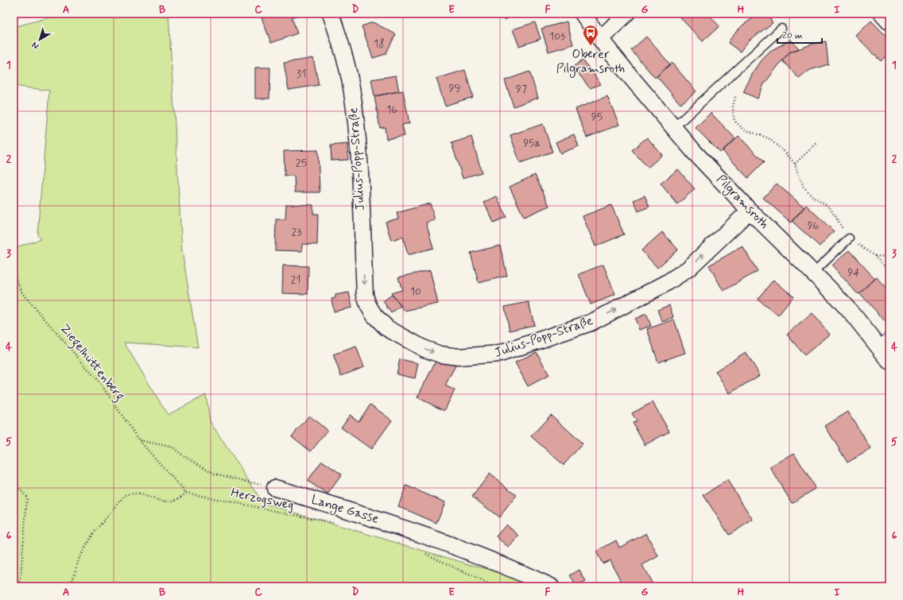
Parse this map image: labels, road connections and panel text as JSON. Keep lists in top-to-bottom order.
{
  "streets": {
    "street": ["Julius-Popp-Straße", "Pilgramsroth", "Lange Gasse"],
    "path": ["Ziegelhüttenberg", "Herzogsweg"]
  },
  "crossings": [
    ["Julius-Popp-Straße", "Pilgramsroth"],
    ["Ziegelhüttenberg", "Herzogsweg"]
  ],
  "places": {
    "bus stop": ["Oberer Pilgramsroth"]
  },
  "house_numbers": [
    "103",
    "18",
    "31",
    "99",
    "97",
    "16",
    "95",
    "95a",
    "25",
    "96",
    "23",
    "94",
    "21",
    "10"
  ],
  "scale_bar": "20 m",
  "north": "bottom left",
  "grid": {
    "columns": [
      "A",
      "B",
      "C",
      "D",
      "E",
      "F",
      "G",
      "H",
      "I"
    ],
    "rows": [
      "1",
      "2",
      "3",
      "4",
      "5",
      "6"
    ]
  }
}
